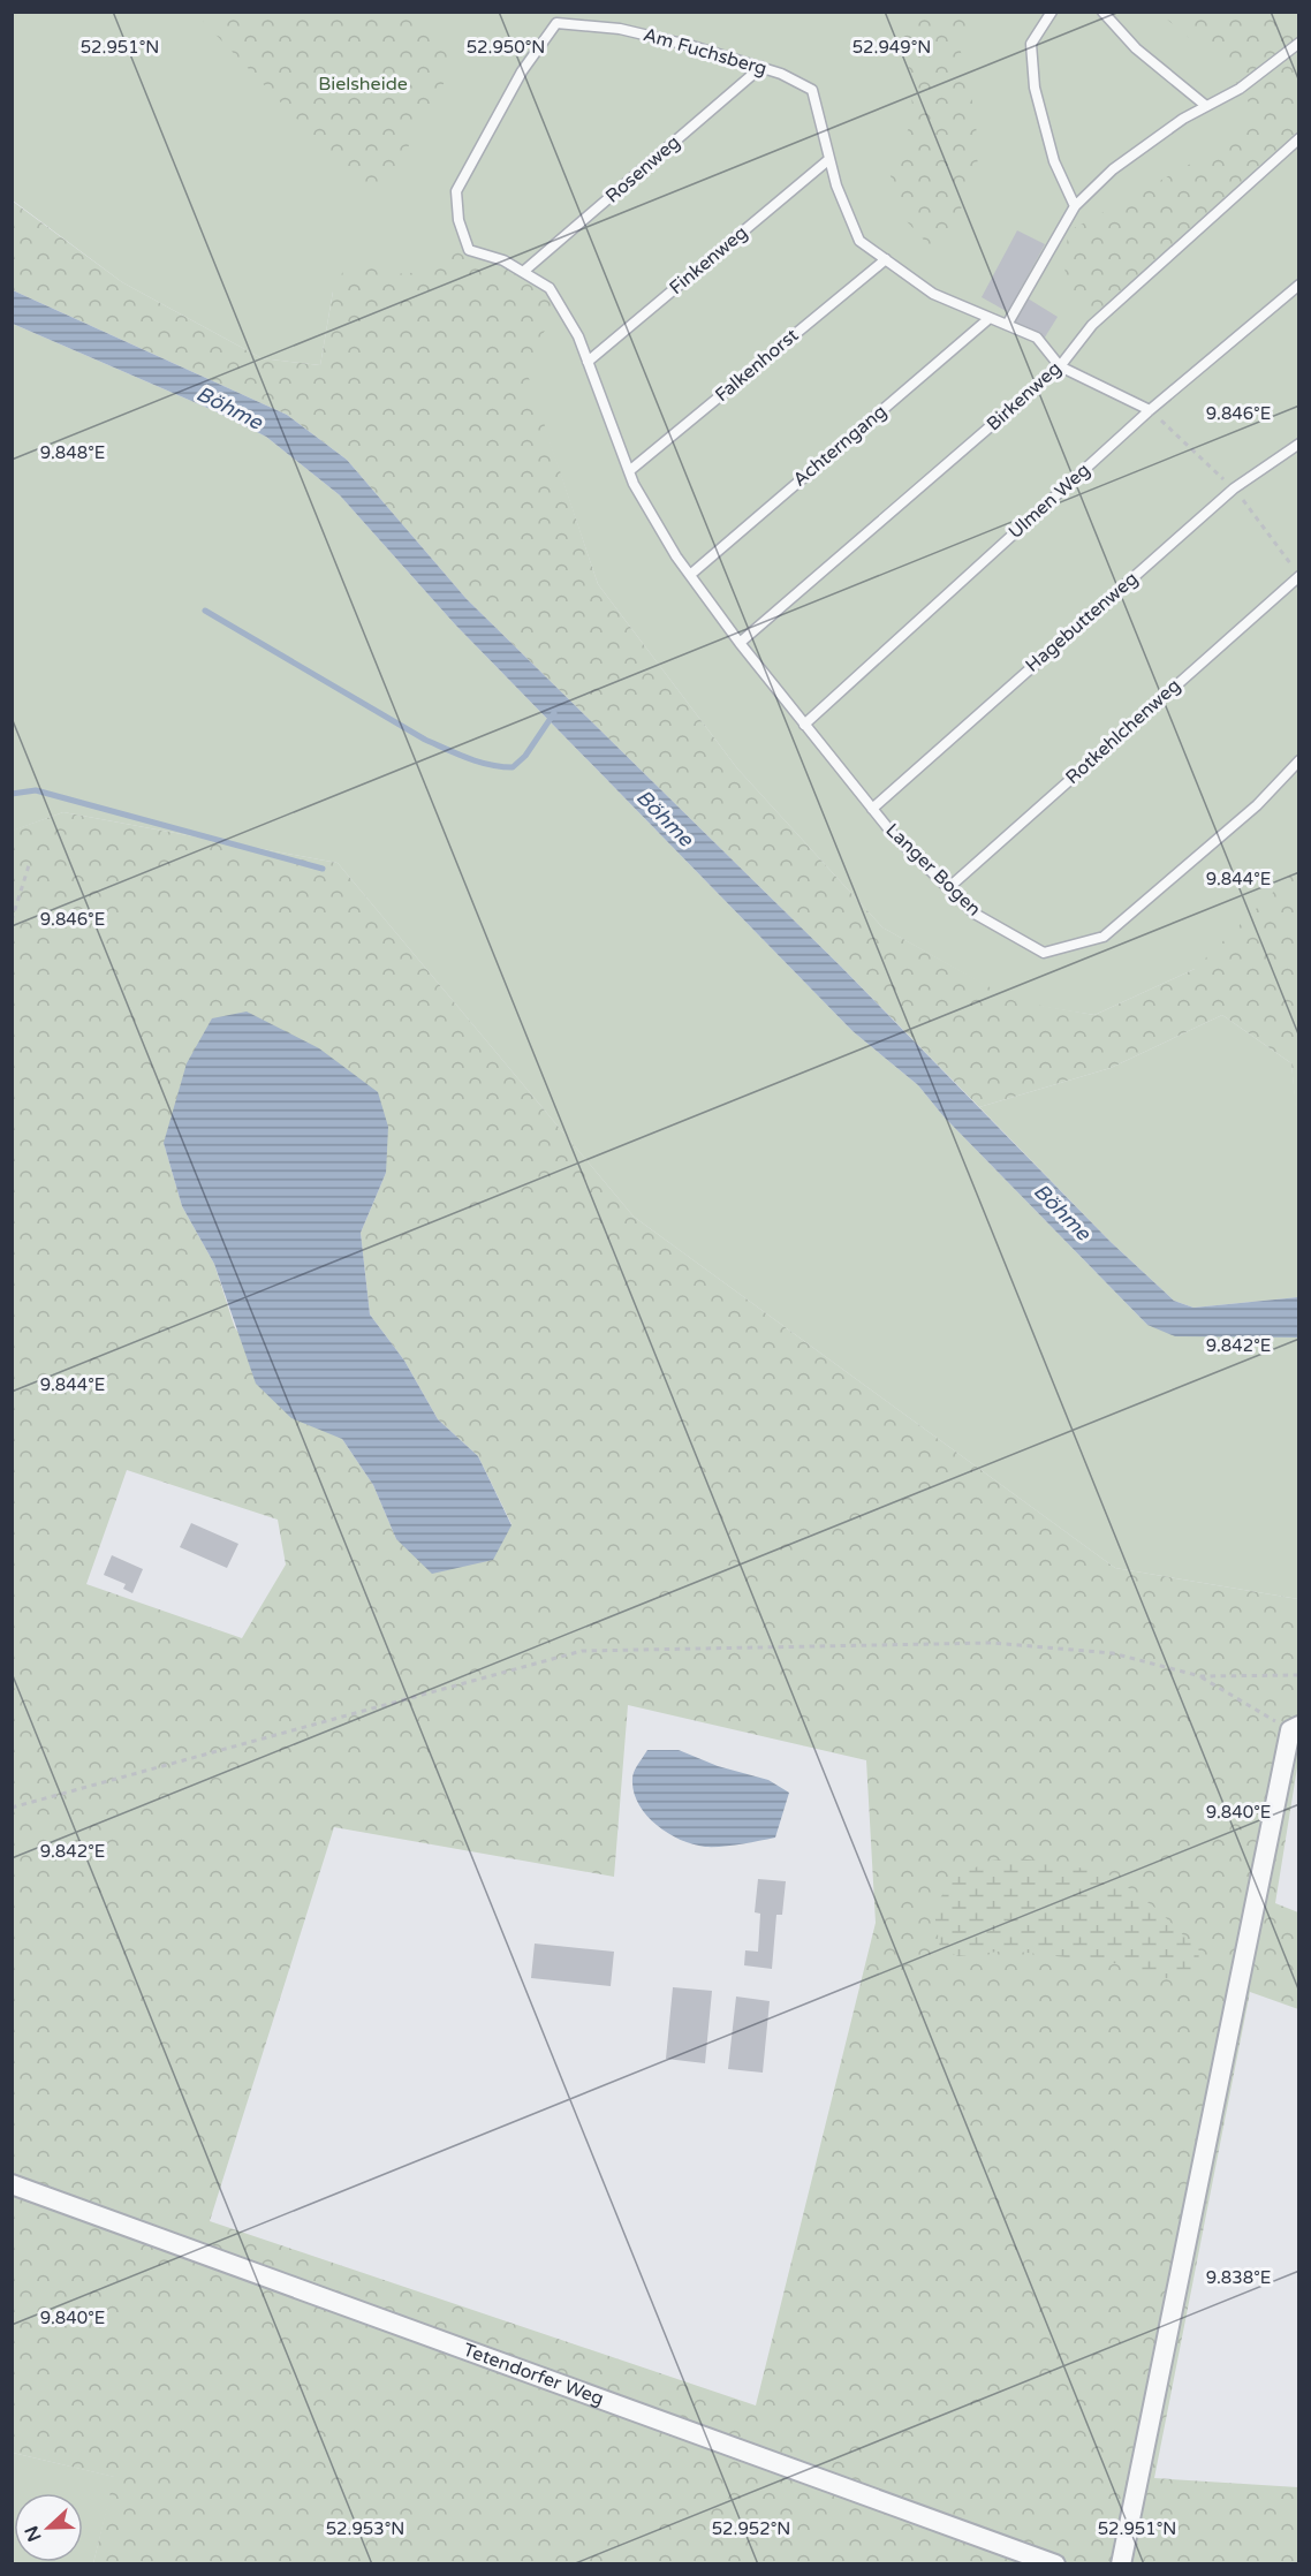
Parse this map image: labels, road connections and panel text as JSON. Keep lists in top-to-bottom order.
{
  "streets": {
    "street": ["Tetendorfer Weg"],
    "lane": [
      "Am Fuchsberg",
      "Rosenweg",
      "Finkenweg",
      "Falkenhorst",
      "Birkenweg",
      "Achterngang",
      "Ulmen Weg",
      "Hagebuttenweg",
      "Rotkehlchenweg",
      "Langer Bogen"
    ]
  },
  "crossings": [
    ["Am Fuchsberg", "Rosenweg"],
    ["Am Fuchsberg", "Finkenweg"],
    ["Am Fuchsberg", "Falkenhorst"],
    ["Am Fuchsberg", "Birkenweg"],
    ["Am Fuchsberg", "Achterngang"],
    ["Am Fuchsberg", "Ulmen Weg"],
    ["Am Fuchsberg", "Langer Bogen"],
    ["Birkenweg", "Langer Bogen"],
    ["Ulmen Weg", "Langer Bogen"],
    ["Hagebuttenweg", "Langer Bogen"],
    ["Rotkehlchenweg", "Langer Bogen"]
  ],
  "water": ["Böhme"],
  "parks": ["Bielsheide"],
  "north": "left",
  "coordinates": [
    "52.950°N",
    "52.949°N",
    "52.951°N",
    "9.846°E",
    "9.848°E",
    "9.844°E",
    "9.842°E",
    "9.840°E",
    "9.838°E",
    "52.953°N",
    "52.952°N"
  ]
}
